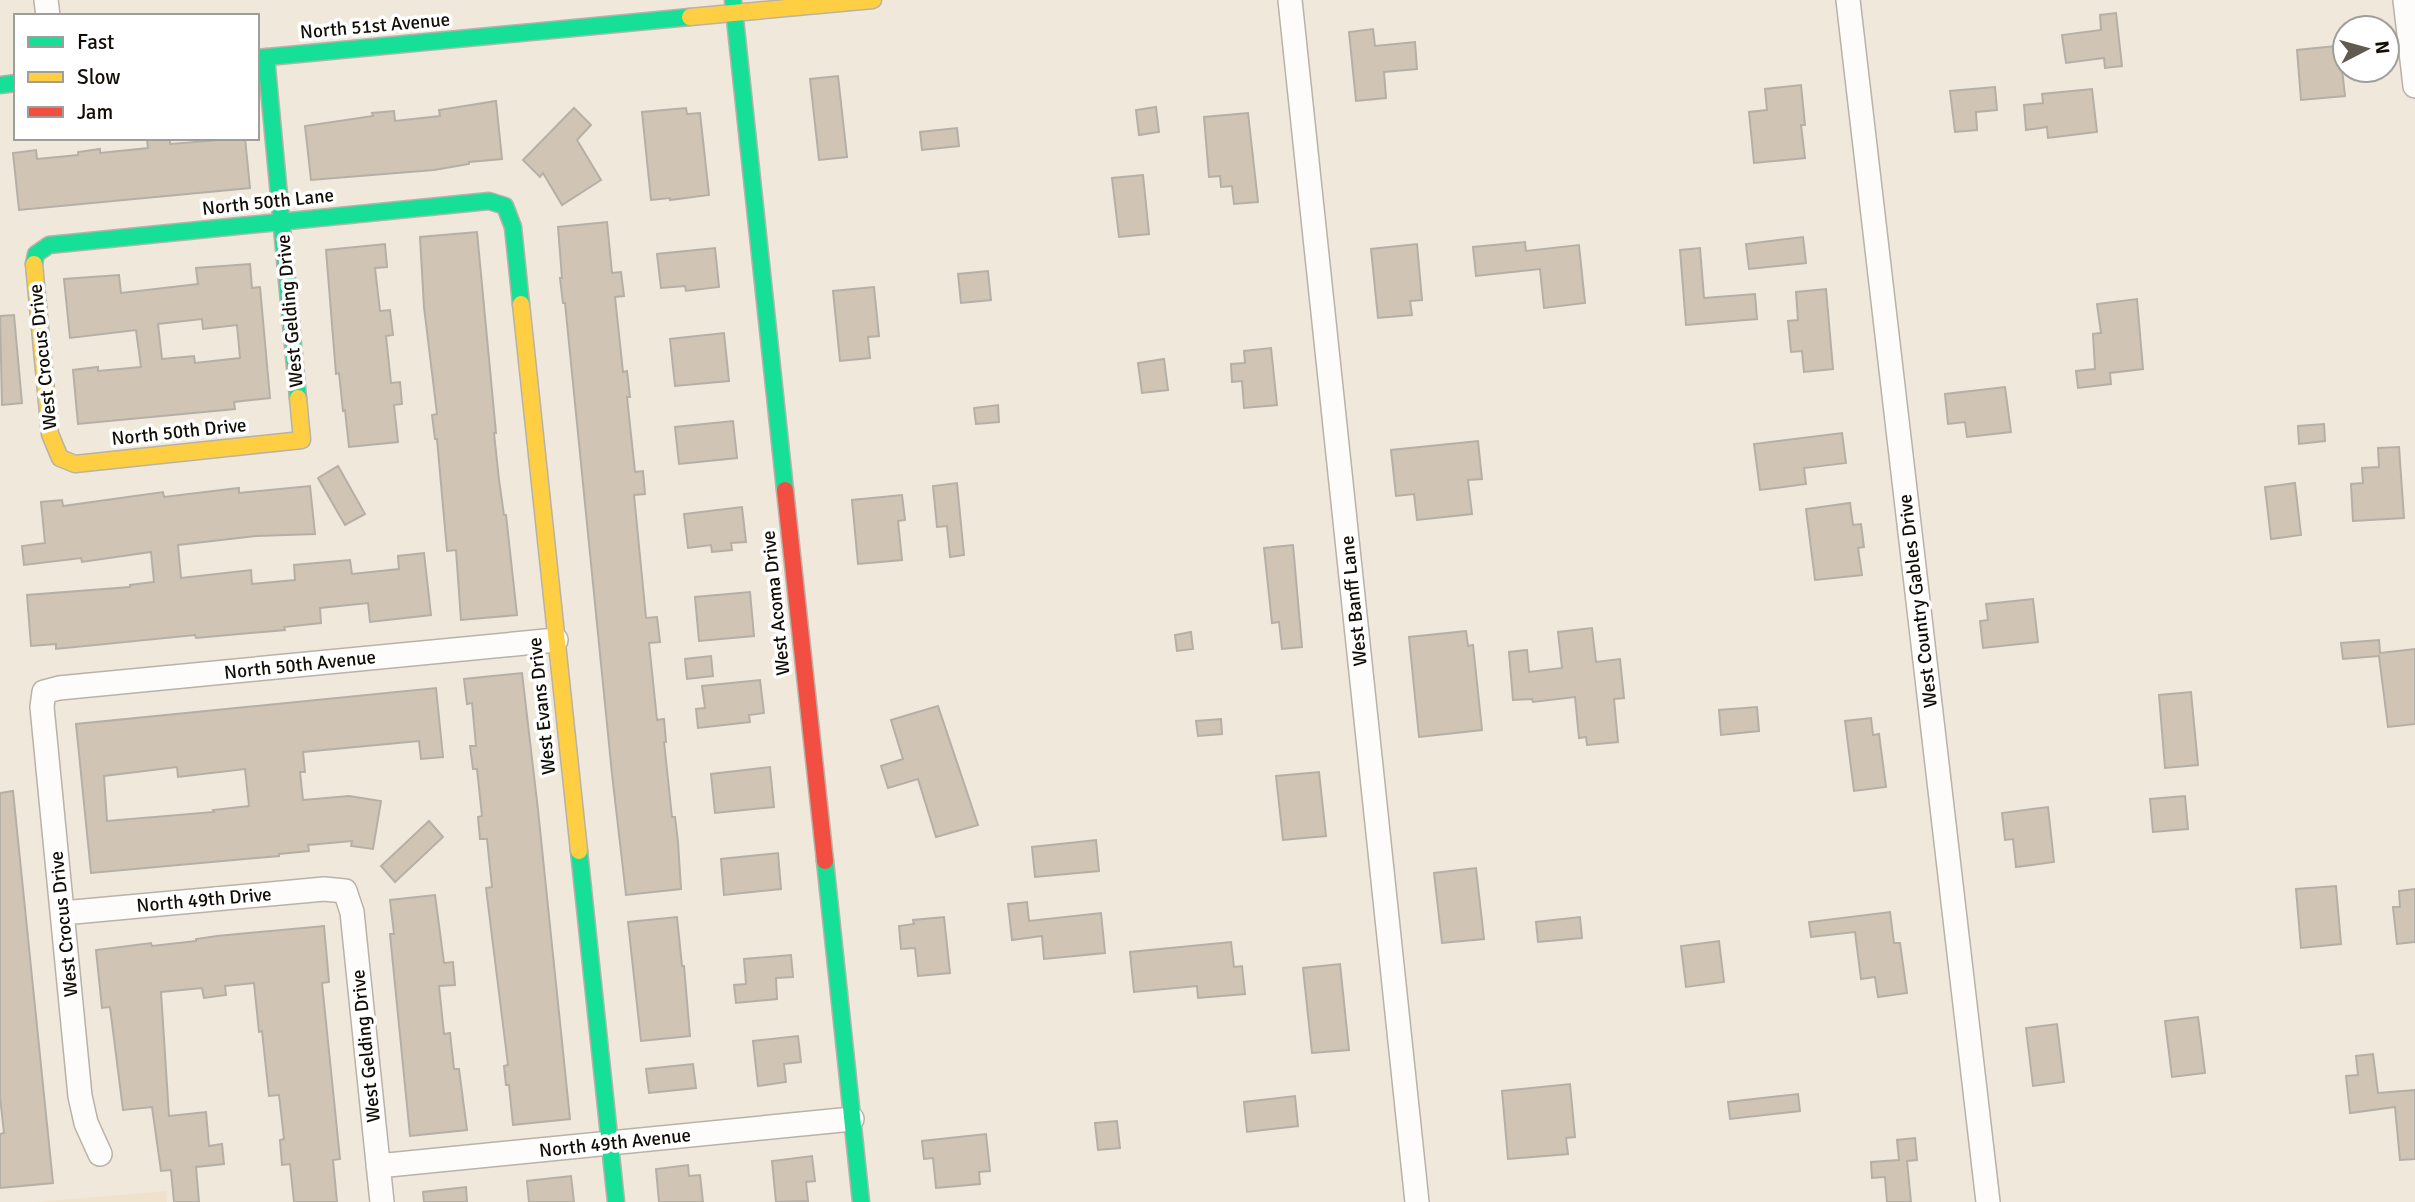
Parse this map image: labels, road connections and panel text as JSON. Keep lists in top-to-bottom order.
{
  "streets": {
    "street": [
      "North 51st Avenue",
      "North 50th Lane",
      "West Gelding Drive",
      "West Crocus Drive",
      "North 50th Drive",
      "West Banff Lane",
      "West Country Gables Drive",
      "West Acoma Drive",
      "North 50th Avenue",
      "West Evans Drive",
      "North 49th Drive",
      "North 49th Avenue"
    ]
  },
  "crossings": [
    ["North 51st Avenue", "West Gelding Drive"],
    ["North 51st Avenue", "West Acoma Drive"],
    ["North 50th Lane", "West Gelding Drive"],
    ["North 50th Lane", "West Crocus Drive"],
    ["North 50th Lane", "West Evans Drive"],
    ["West Gelding Drive", "North 50th Drive"],
    ["West Gelding Drive", "North 49th Drive"],
    ["West Gelding Drive", "North 49th Avenue"],
    ["West Crocus Drive", "North 50th Drive"],
    ["West Crocus Drive", "North 50th Avenue"],
    ["West Crocus Drive", "North 49th Drive"],
    ["West Acoma Drive", "North 49th Avenue"],
    ["North 50th Avenue", "West Evans Drive"],
    ["West Evans Drive", "North 49th Avenue"]
  ],
  "legend": ["Fast", "Slow", "Jam"],
  "north": "right"
}
